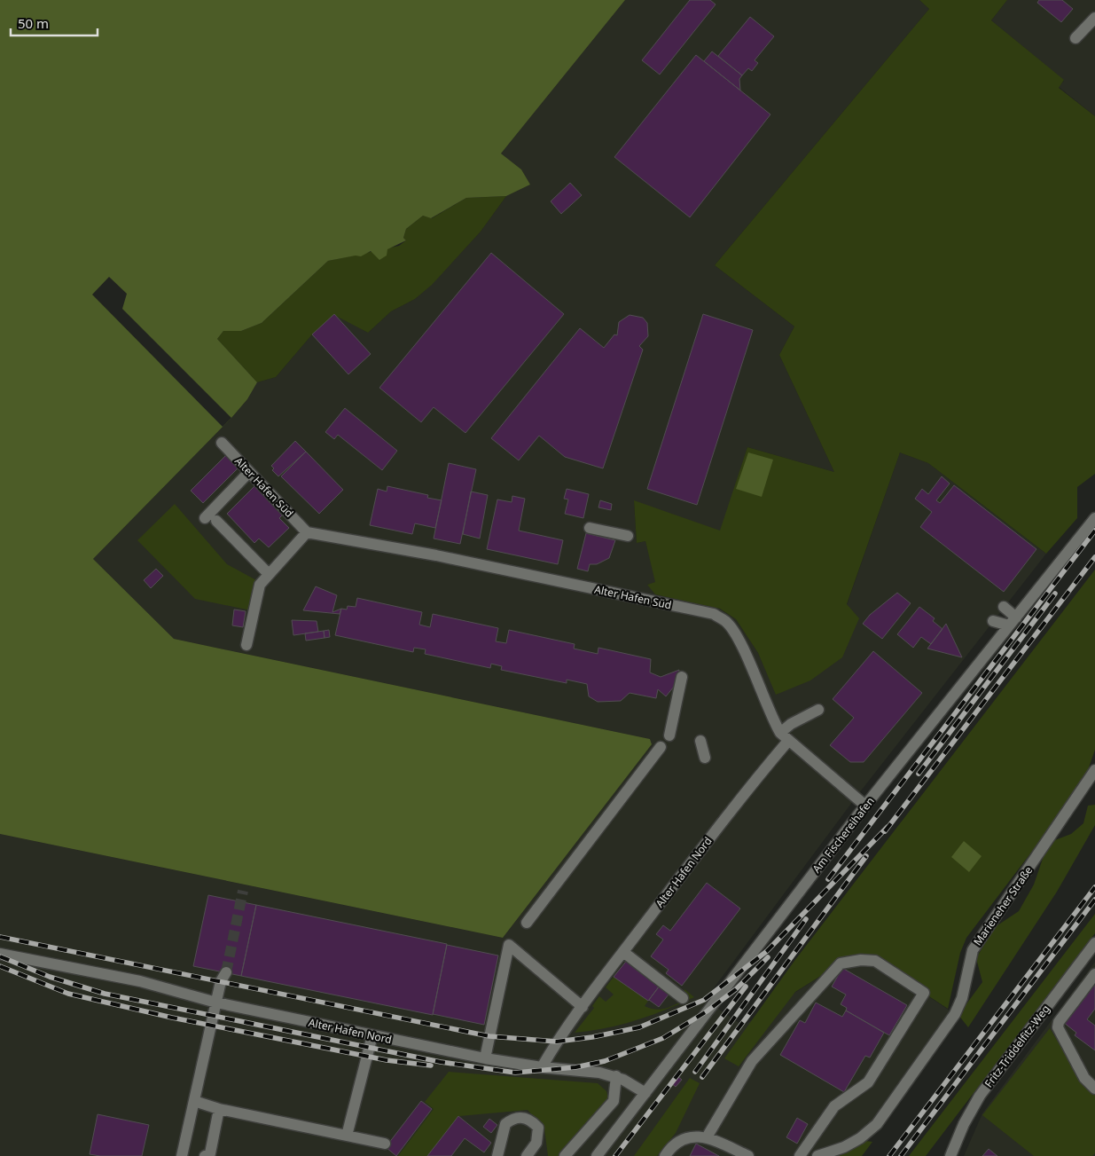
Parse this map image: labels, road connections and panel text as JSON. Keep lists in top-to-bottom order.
{
  "streets": {
    "street": [
      "Alter Hafen Süd",
      "Am Fischereihafen",
      "Alter Hafen Nord",
      "Marieneher Straße",
      "Fritz-Triddelfitz-Weg"
    ]
  },
  "crossings": [
    ["Alter Hafen Süd", "Am Fischereihafen"],
    ["Alter Hafen Süd", "Alter Hafen Nord"],
    ["Am Fischereihafen", "Alter Hafen Nord"]
  ],
  "scale_bar": "50 m"
}
